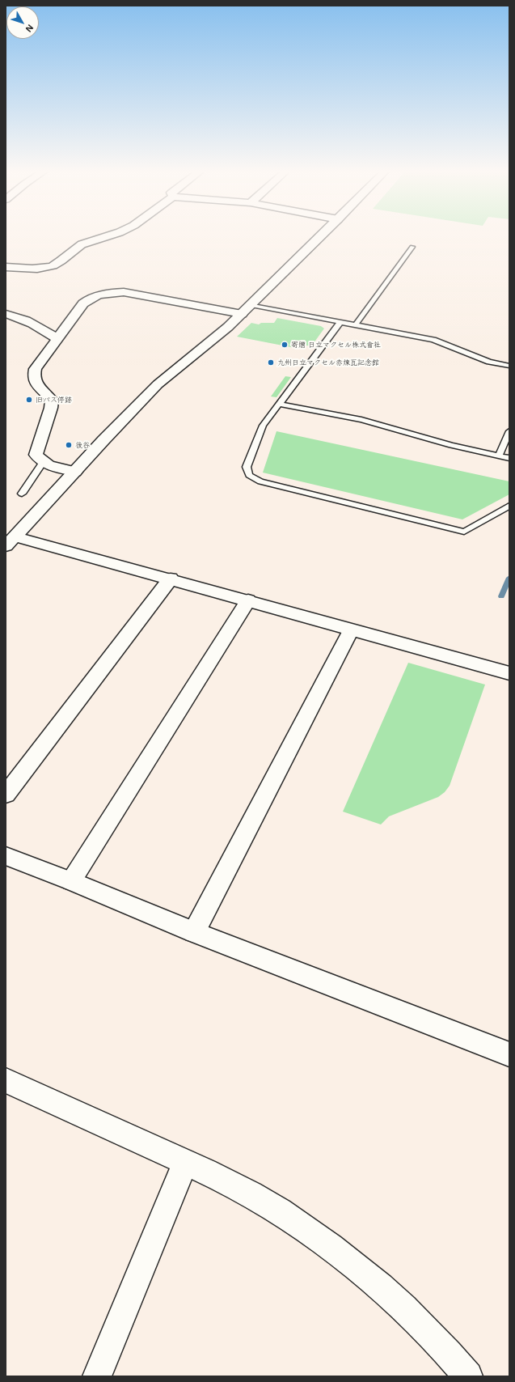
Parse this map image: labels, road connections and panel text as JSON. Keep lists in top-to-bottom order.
{
  "places": [
    "寄贈 日立マクセル株式會社",
    "九州日立マクセル赤煉瓦記念館",
    "旧バス停跡",
    "後谷"
  ],
  "north": "bottom right"
}
